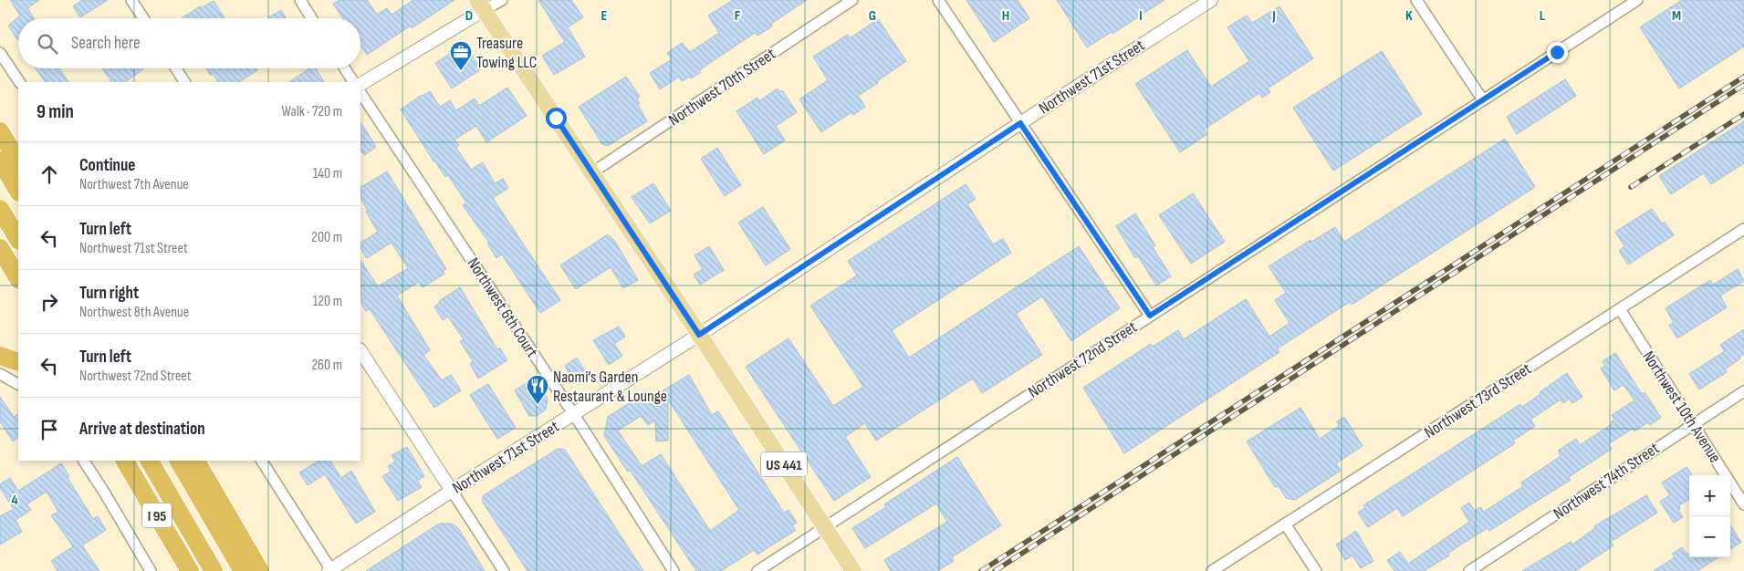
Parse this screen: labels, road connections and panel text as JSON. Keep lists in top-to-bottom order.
{
  "streets": {
    "highway": ["I 95"],
    "main road": ["US 441"],
    "street": [
      "Northwest 71st Street",
      "Northwest 70th Street",
      "Northwest 6th Court",
      "Northwest 72nd Street",
      "Northwest 73rd Street",
      "Northwest 10th Avenue",
      "Northwest 74th Street"
    ]
  },
  "crossings": [
    ["Northwest 71st Street", "Northwest 6th Court"],
    ["Northwest 71st Street", "US 441"],
    ["Northwest 70th Street", "US 441"],
    ["Northwest 72nd Street", "US 441"],
    ["Northwest 73rd Street", "Northwest 10th Avenue"],
    ["Northwest 10th Avenue", "Northwest 74th Street"]
  ],
  "places": {
    "office": ["Treasure Towing LLC"],
    "restaurant": ["Naomi’s Garden Restaurant & Lounge"]
  },
  "page": {
    "search": "Search here",
    "heading": ["9 min", "Walk · 720 m"],
    "list": [
      ["Continue", "Northwest 7th Avenue", "140 m"],
      ["Turn left", "Northwest 71st Street", "200 m"],
      ["Turn right", "Northwest 8th Avenue", "120 m"],
      ["Turn left", "Northwest 72nd Street", "260 m"],
      "Arrive at destination"
    ],
    "map_buttons": ["+", "−"]
  },
  "grid": {
    "columns": [
      "D",
      "E",
      "F",
      "G",
      "H",
      "I",
      "J",
      "K",
      "L",
      "M"
    ],
    "rows": ["4"]
  }
}
